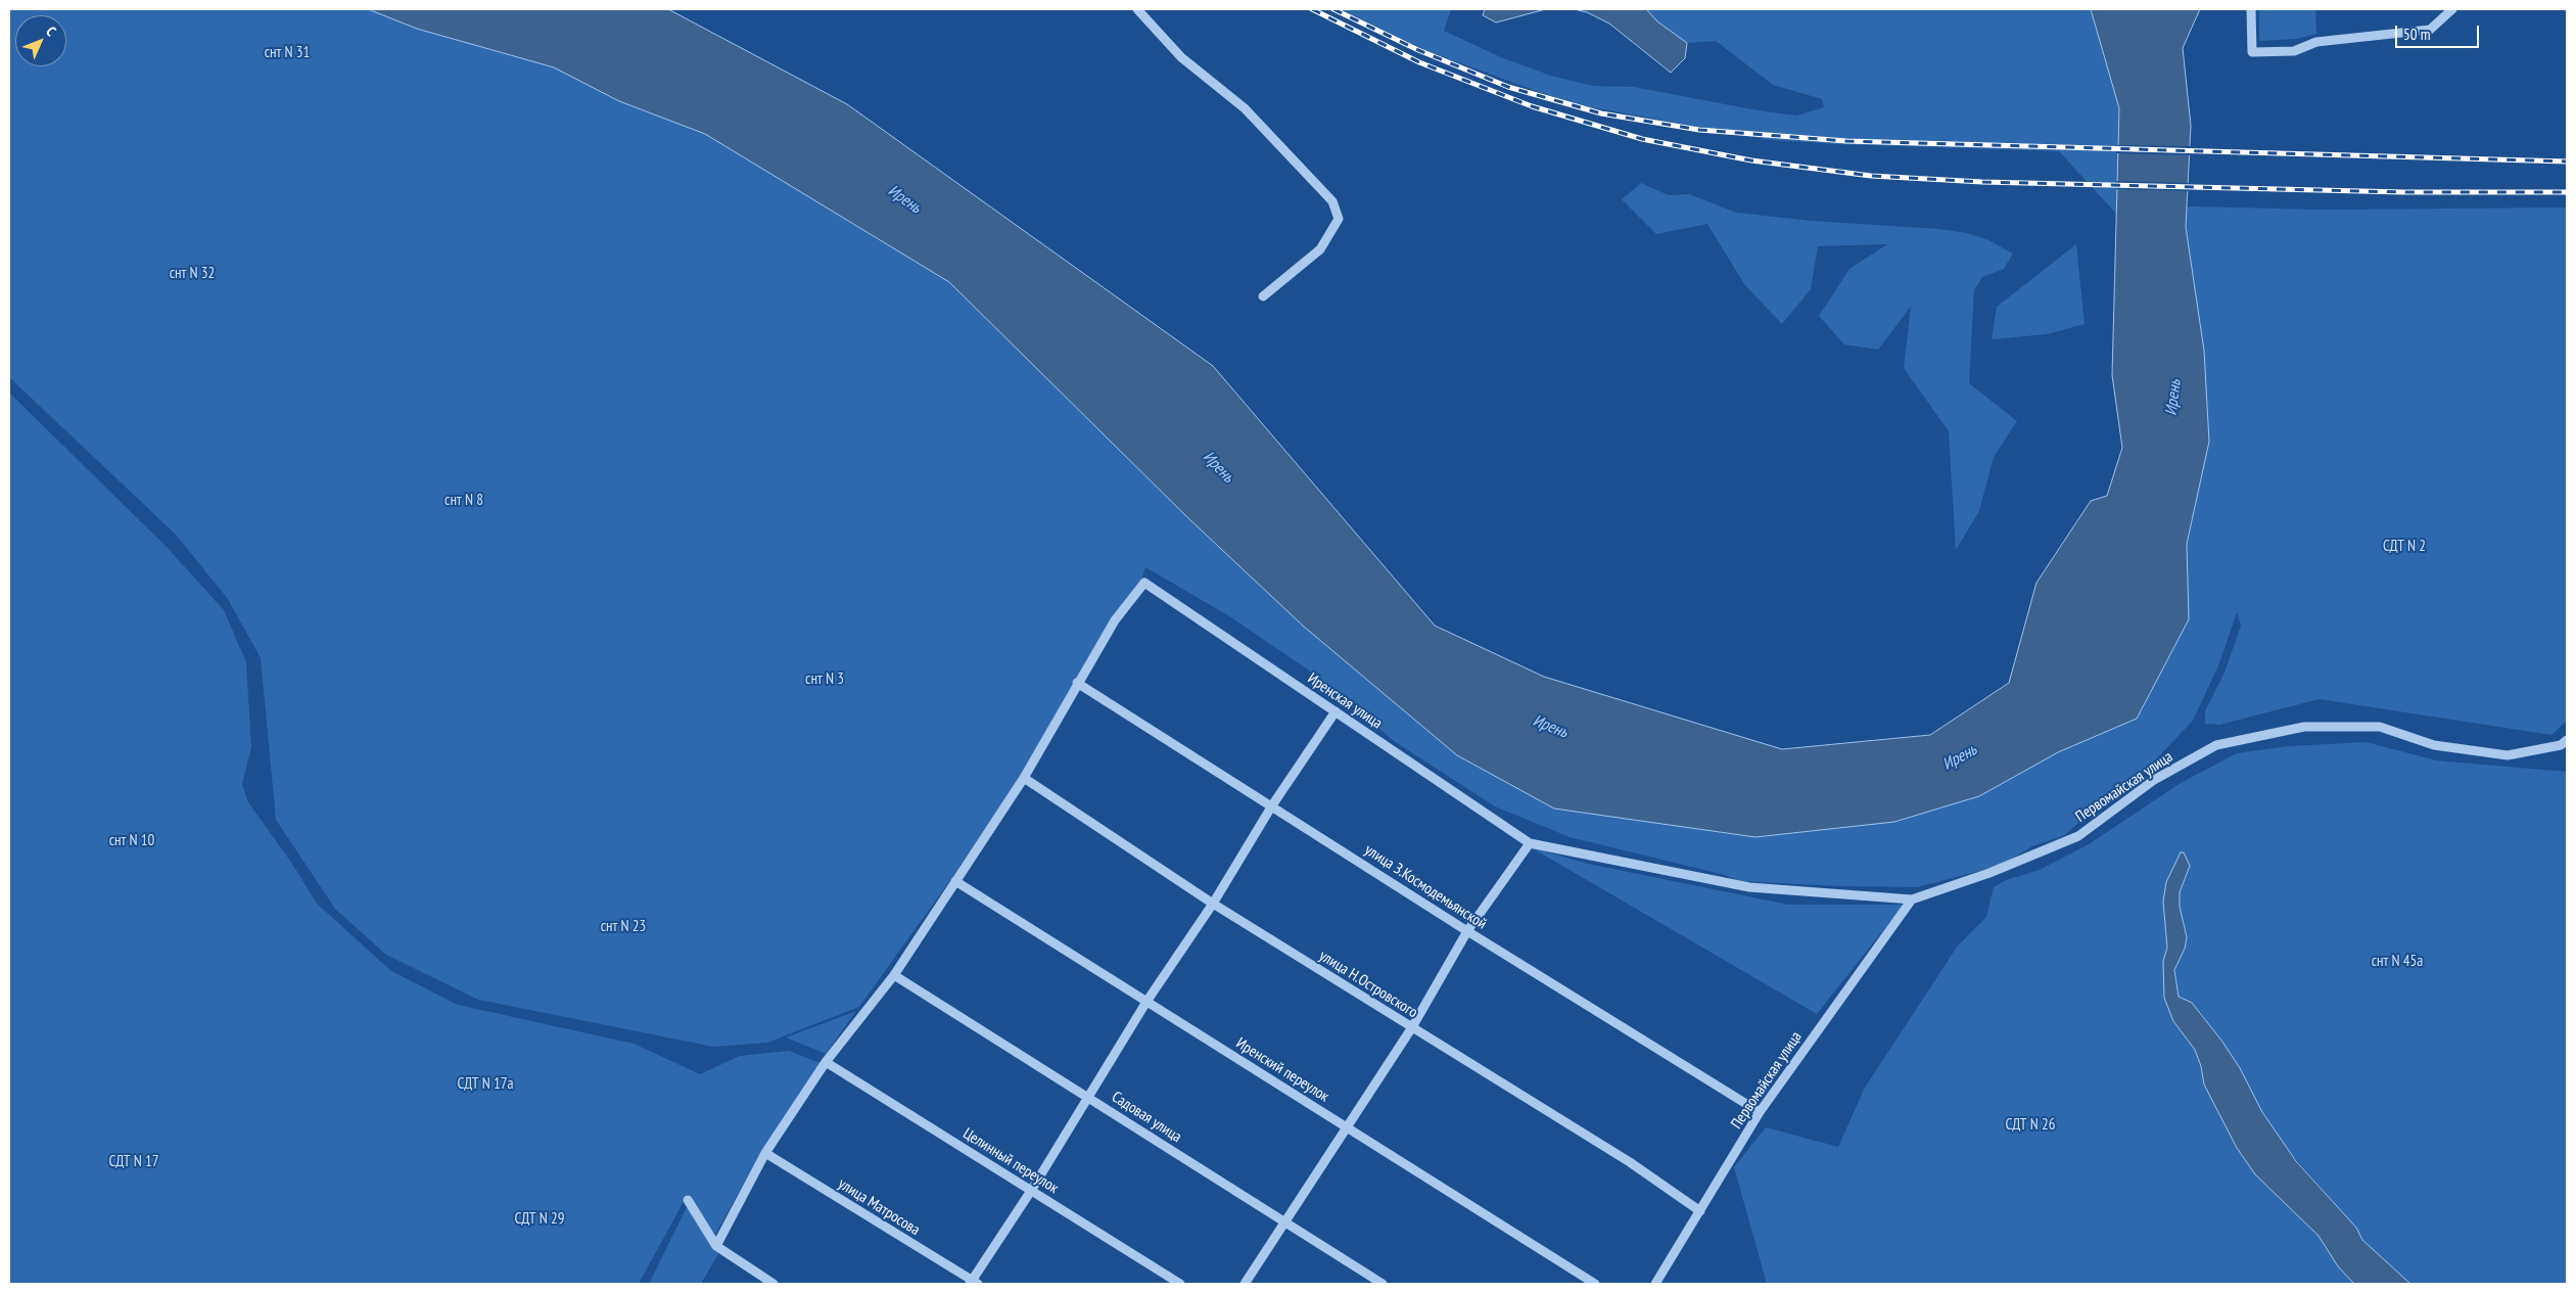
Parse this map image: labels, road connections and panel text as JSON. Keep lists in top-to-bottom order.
{
  "streets": {
    "street": [
      "Иренская улица",
      "Первомайская улица",
      "улица З.Космодемьянской",
      "улица Н.Островского",
      "Иренский переулок",
      "Садовая улица",
      "Целинный переулок",
      "улица Матросова"
    ]
  },
  "crossings": [
    ["Иренская улица", "Первомайская улица"],
    ["Иренская улица", "улица З.Космодемьянской"],
    ["Первомайская улица", "улица З.Космодемьянской"],
    ["Первомайская улица", "улица Н.Островского"]
  ],
  "water": ["Ирень"],
  "parks": [
    "снт N 31",
    "снт N 32",
    "снт N 8",
    "СДТ N 2",
    "снт N 3",
    "снт N 10",
    "снт N 23",
    "снт N 45а",
    "СДТ N 17а",
    "СДТ N 26",
    "СДТ N 17",
    "СДТ N 29"
  ],
  "scale_bar": "50 m",
  "north": "top right"
}
